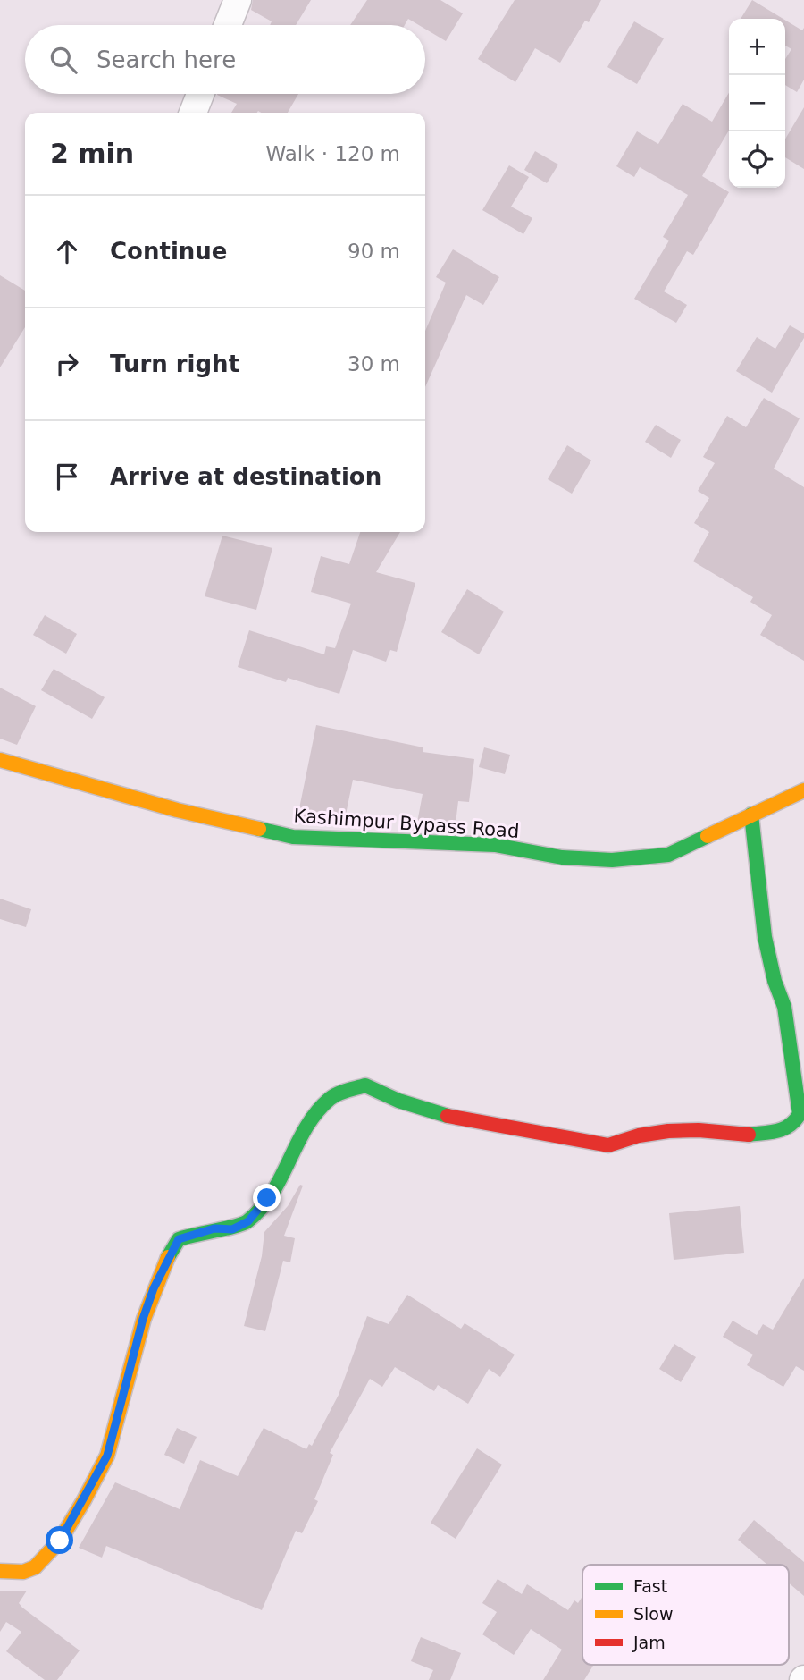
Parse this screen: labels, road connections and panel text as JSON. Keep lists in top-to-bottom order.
{
  "streets": {
    "street": ["Kashimpur Bypass Road"]
  },
  "legend": ["Fast", "Slow", "Jam"],
  "page": {
    "map_buttons": ["+", "−"],
    "search": "Search here",
    "heading": ["2 min", "Walk · 120 m"],
    "list": [
      ["Continue", "90 m"],
      ["Turn right", "30 m"],
      "Arrive at destination"
    ]
  }
}
